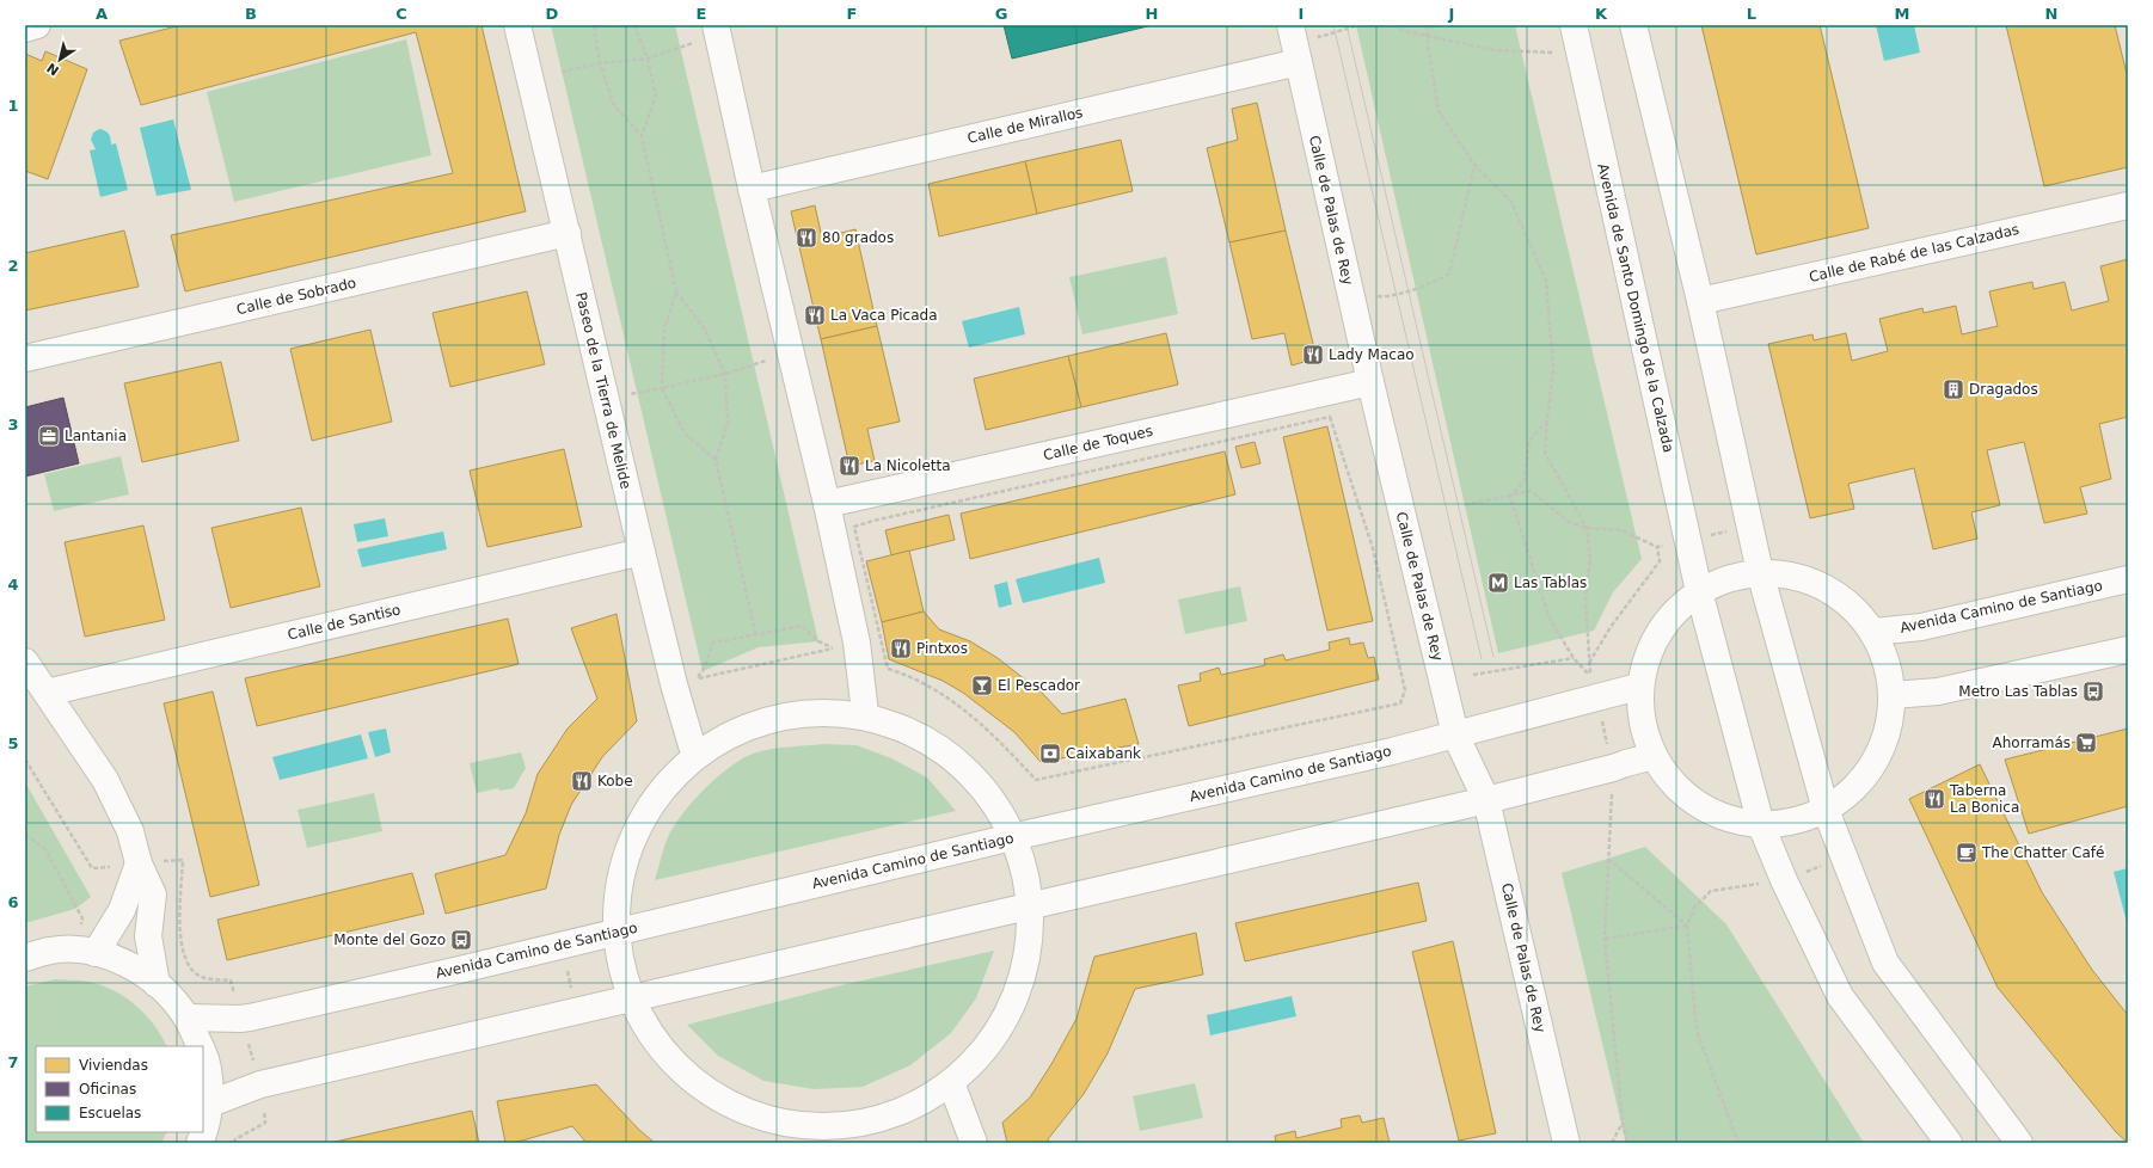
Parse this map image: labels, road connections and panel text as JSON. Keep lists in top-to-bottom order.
{
  "streets": {
    "street": [
      "Calle de Mirallos",
      "Calle de Palas de Rey",
      "Calle de Rabé de las Calzadas",
      "Calle de Sobrado",
      "Avenida de Santo Domingo de la Calzada",
      "Paseo de la Tierra de Melide",
      "Calle de Toques",
      "Avenida Camino de Santiago",
      "Calle de Santiso"
    ]
  },
  "crossings": [
    ["Calle de Mirallos", "Calle de Palas de Rey"],
    ["Calle de Palas de Rey", "Calle de Toques"],
    ["Calle de Palas de Rey", "Avenida Camino de Santiago"],
    ["Calle de Sobrado", "Paseo de la Tierra de Melide"],
    ["Paseo de la Tierra de Melide", "Calle de Santiso"]
  ],
  "places": {
    "restaurant": [
      "80 grados",
      "La Vaca Picada",
      "Lady Macao",
      "La Nicoletta",
      "Pintxos",
      "Kobe",
      "Taberna La Bonica"
    ],
    "building": ["Dragados"],
    "office": ["Lantania"],
    "metro station": ["Las Tablas"],
    "bar": ["El Pescador"],
    "bus stop": ["Metro Las Tablas", "Monte del Gozo"],
    "supermarket": ["Ahorramás"],
    "bank": ["Caixabank"],
    "cafe": ["The Chatter Café"]
  },
  "legend": ["Viviendas", "Oficinas", "Escuelas"],
  "north": "bottom left",
  "grid": {
    "columns": [
      "A",
      "B",
      "C",
      "D",
      "E",
      "F",
      "G",
      "H",
      "I",
      "J",
      "K",
      "L",
      "M",
      "N"
    ],
    "rows": [
      "1",
      "2",
      "3",
      "4",
      "5",
      "6",
      "7"
    ]
  }
}
